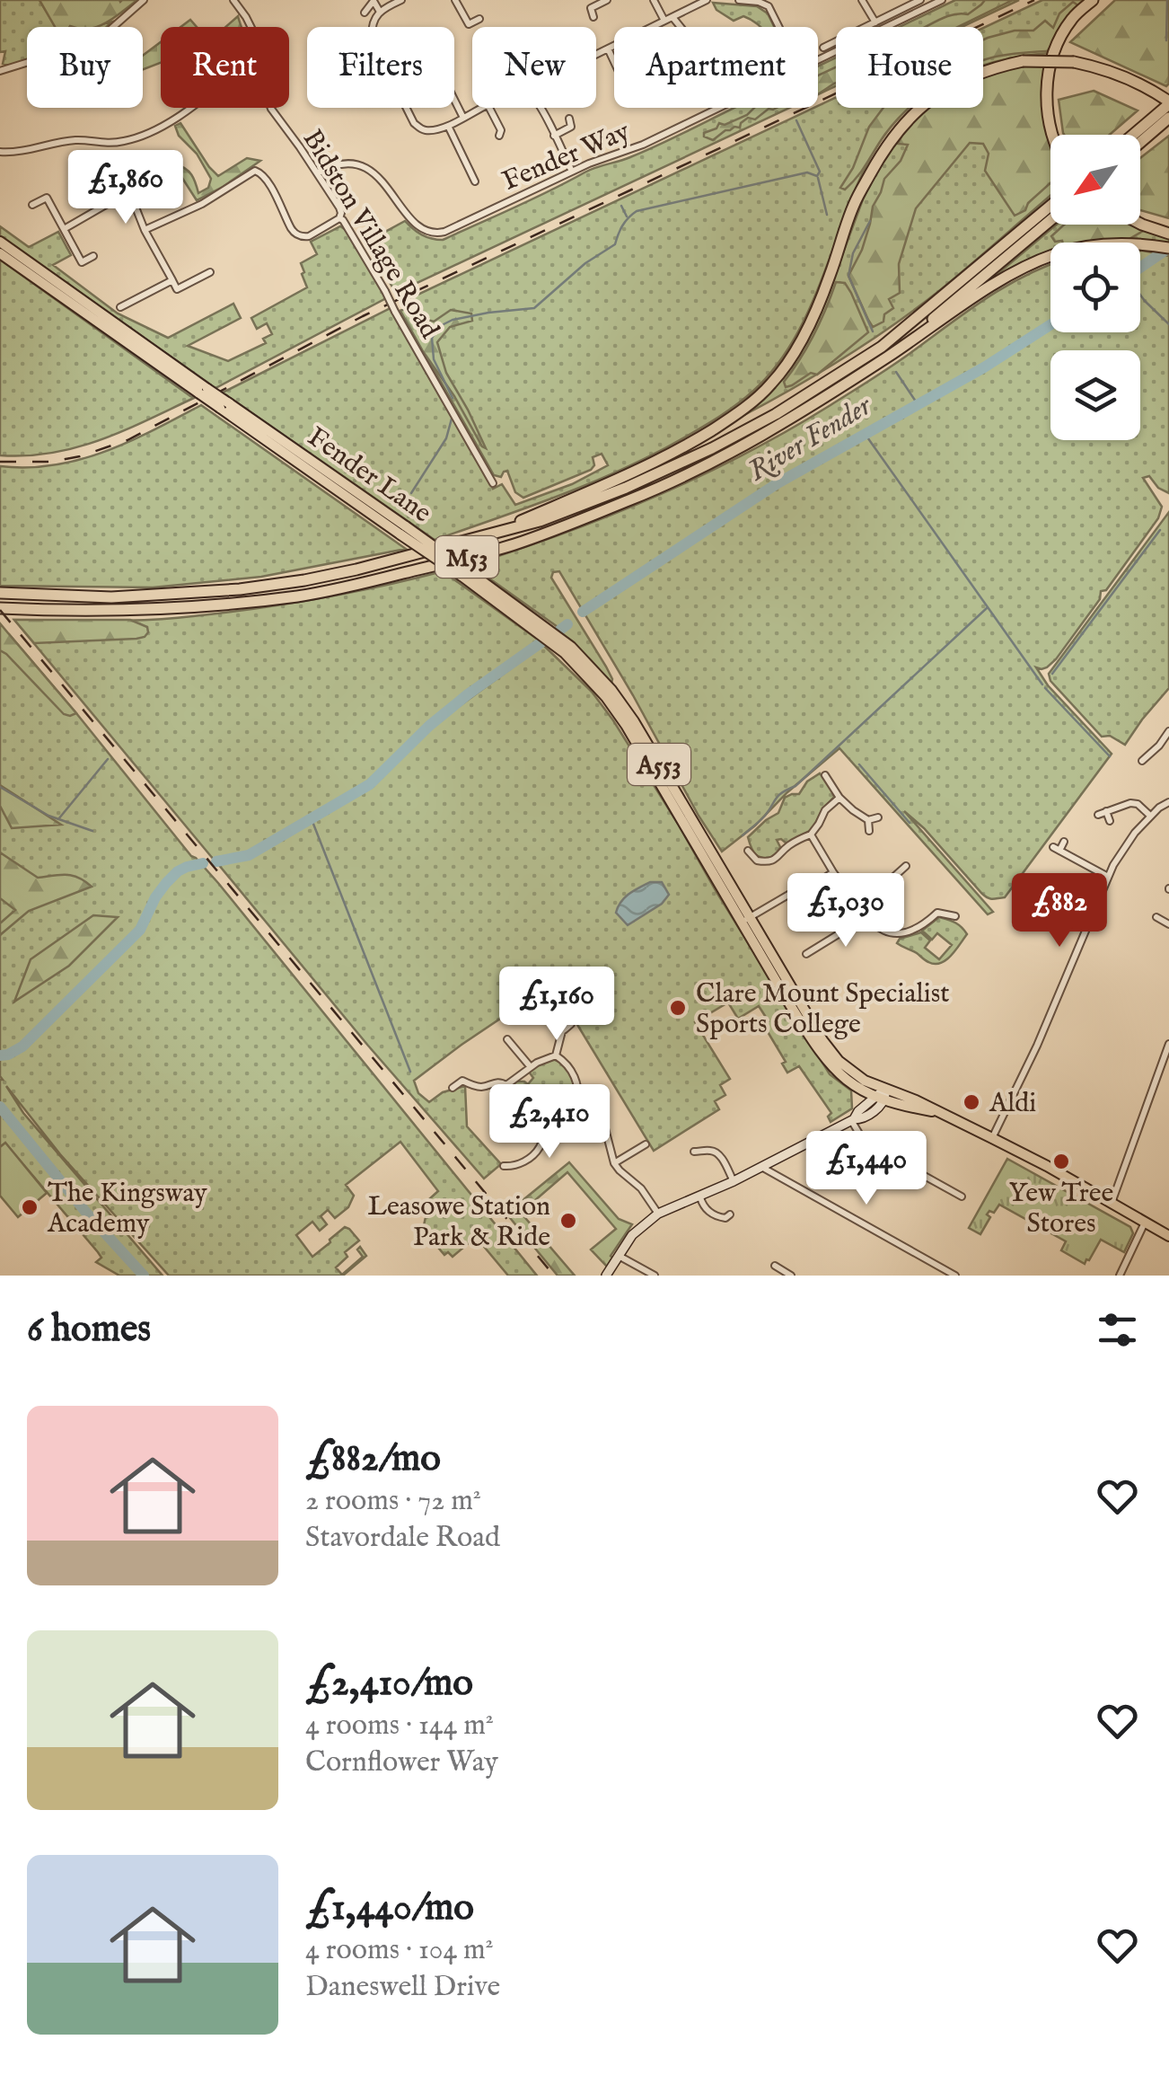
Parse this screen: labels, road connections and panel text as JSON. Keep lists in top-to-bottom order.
{
  "streets": {
    "highway": ["M53"],
    "main road": ["Fender Lane", "A553"],
    "street": ["Fender Way", "Bidston Village Road"]
  },
  "crossings": [
    ["Fender Way", "Bidston Village Road"],
    ["Fender Lane", "A553"]
  ],
  "water": ["River Fender"],
  "places": [
    "Clare Mount Specialist Sports College",
    "Aldi",
    "Yew Tree Stores",
    "The Kingsway Academy",
    "Leasowe Station Park & Ride"
  ],
  "north": "bottom left",
  "page": {
    "chip": [
      "Buy",
      "Rent",
      "Filters",
      "New",
      "Apartment",
      "House"
    ],
    "price": [
      "£1,860",
      "£1,030",
      "£882",
      "£1,160",
      "£2,410",
      "£1,440"
    ],
    "heading": "6 homes",
    "list": [
      {
        "name": "£882/mo",
        "note": "2 rooms · 72 m² · Stavordale Road"
      },
      {
        "name": "£2,410/mo",
        "note": "4 rooms · 144 m² · Cornflower Way"
      },
      {
        "name": "£1,440/mo",
        "note": "4 rooms · 104 m² · Daneswell Drive"
      }
    ]
  }
}
